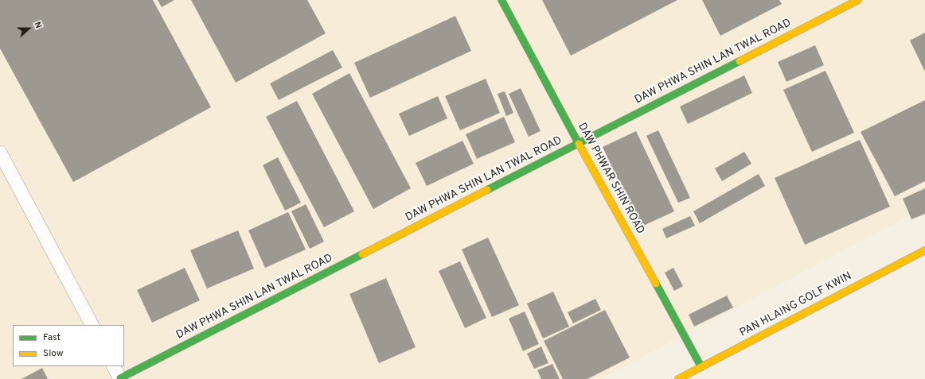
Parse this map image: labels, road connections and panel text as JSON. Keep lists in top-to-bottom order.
{
  "streets": {
    "street": ["DAW PHWA SHIN LAN TWAL ROAD", "DAW PHWAR SHIN ROAD", "PAN HLAING GOLF KWIN"]
  },
  "crossings": [
    ["DAW PHWA SHIN LAN TWAL ROAD", "DAW PHWAR SHIN ROAD"],
    ["DAW PHWAR SHIN ROAD", "PAN HLAING GOLF KWIN"]
  ],
  "legend": ["Fast", "Slow"],
  "north": "right"
}
